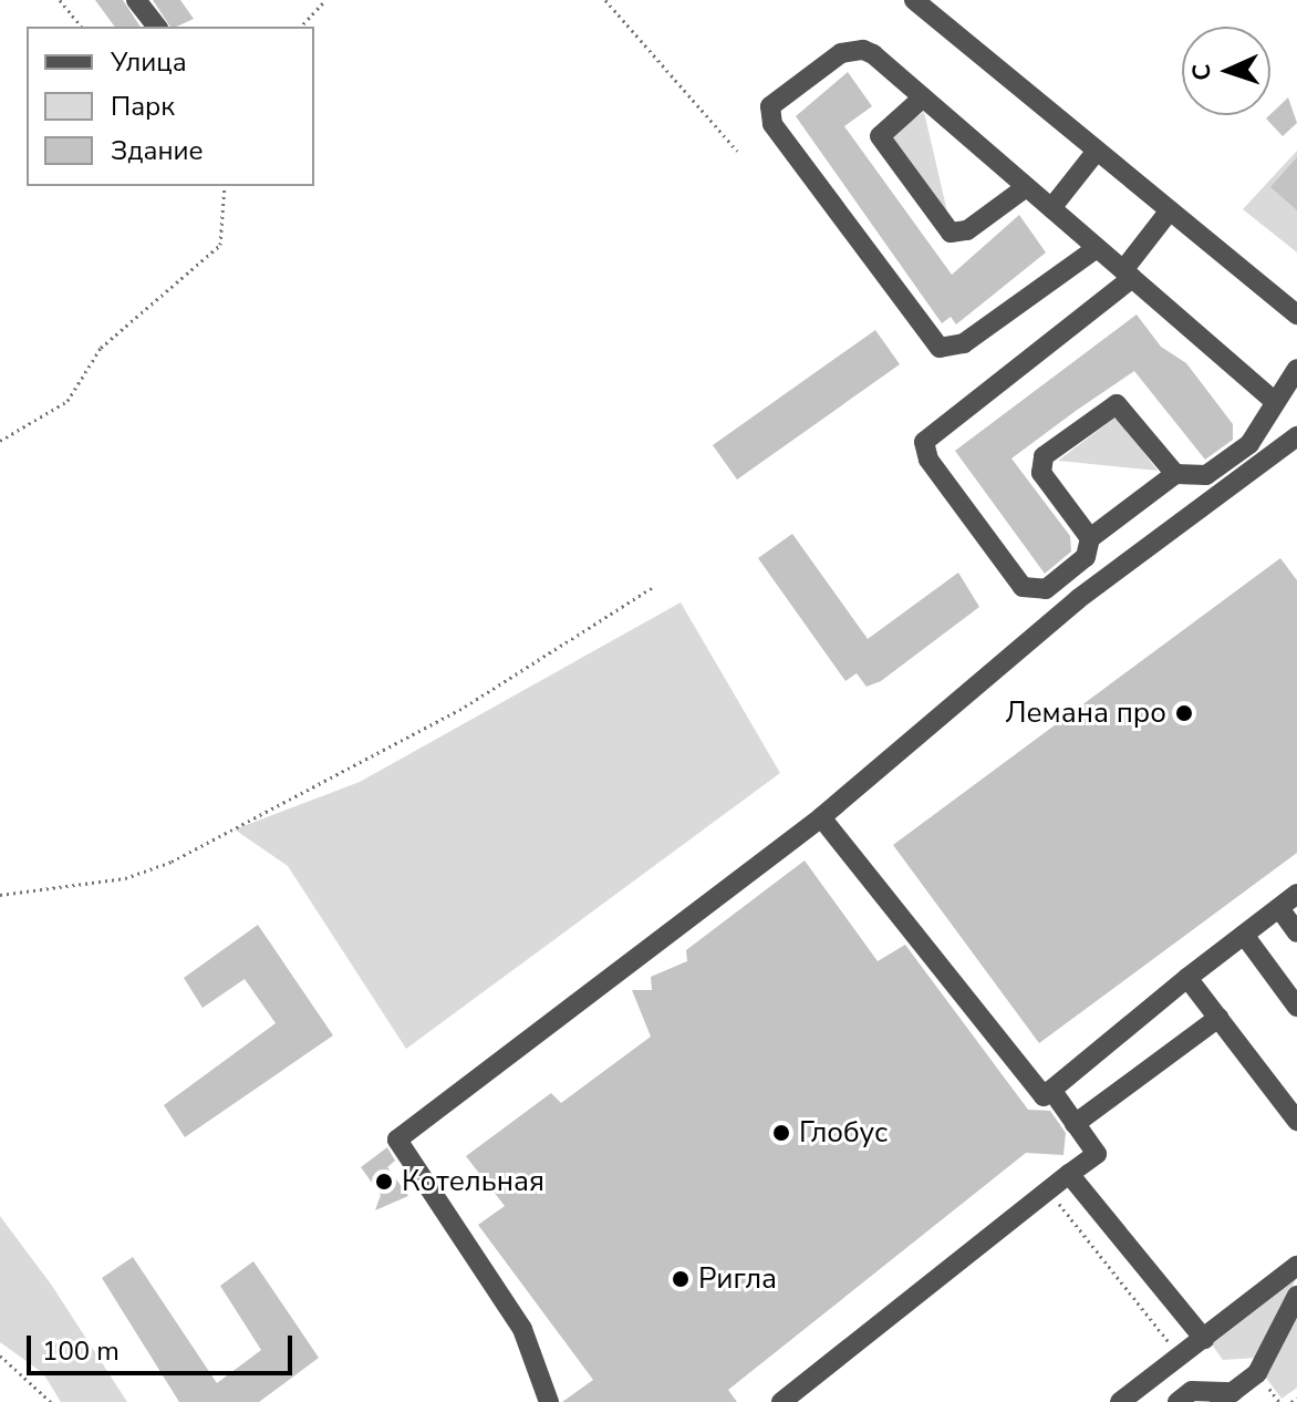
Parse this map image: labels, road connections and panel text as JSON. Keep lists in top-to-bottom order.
{
  "places": [
    "Лемана про",
    "Глобус",
    "Котельная",
    "Ригла"
  ],
  "legend": ["Улица", "Парк", "Здание"],
  "scale_bar": "100 m",
  "north": "left"
}
